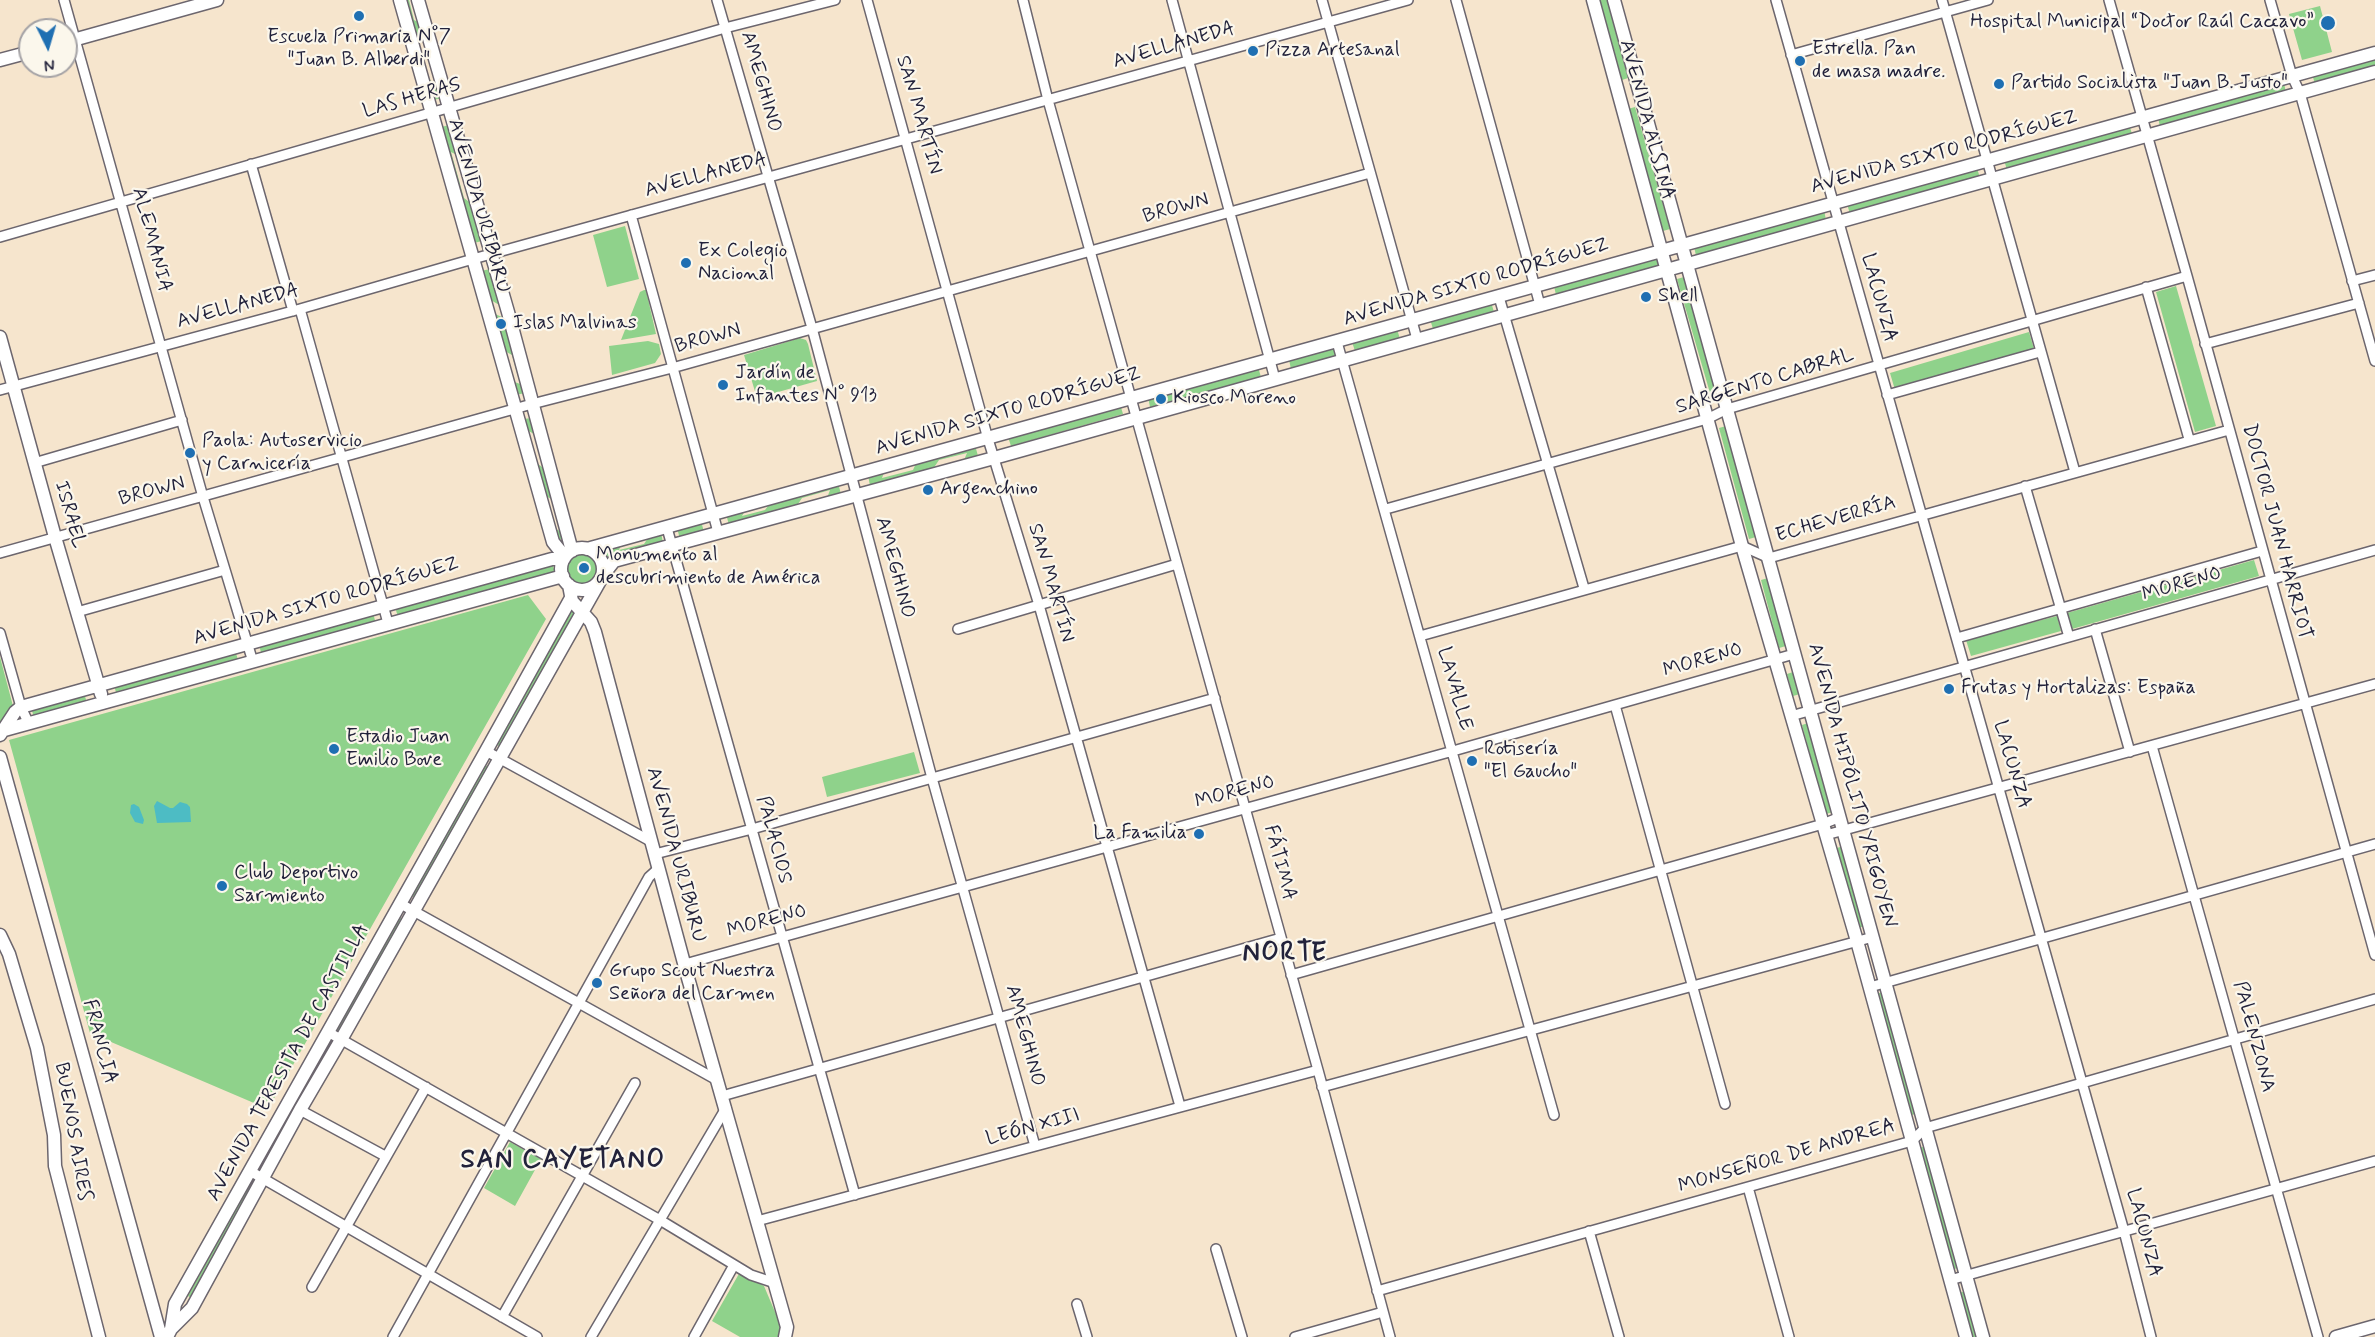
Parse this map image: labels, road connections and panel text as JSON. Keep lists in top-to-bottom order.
{
  "streets": {
    "main road": [
      "AVENIDA ALSINA",
      "AVENIDA SIXTO RODRÍGUEZ",
      "AVENIDA URIBURU",
      "ISRAEL",
      "AVENIDA HIPÓLITO YRIGOYEN",
      "FRANCIA",
      "AVENIDA TERESITA DE CASTILLA",
      "BUENOS AIRES"
    ],
    "street": [
      "AVELLANEDA",
      "AMEGHINO",
      "LAS HERAS",
      "SAN MARTÍN",
      "BROWN",
      "ALEMANIA",
      "LACUNZA",
      "SARGENTO CABRAL",
      "ECHEVERRÍA",
      "DOCTOR JUAN HARRIOT",
      "MORENO",
      "LAVALLE",
      "PALACIOS",
      "FÁTIMA",
      "PALENZONA",
      "LEÓN XIII",
      "MONSEÑOR DE ANDREA"
    ]
  },
  "crossings": [
    ["AVELLANEDA", "AMEGHINO"],
    ["AVELLANEDA", "SAN MARTÍN"],
    ["AVELLANEDA", "AVENIDA URIBURU"],
    ["AVELLANEDA", "ALEMANIA"],
    ["AVELLANEDA", "ISRAEL"],
    ["AVELLANEDA", "FÁTIMA"],
    ["AMEGHINO", "LAS HERAS"],
    ["AMEGHINO", "AVENIDA SIXTO RODRÍGUEZ"],
    ["AMEGHINO", "BROWN"],
    ["AMEGHINO", "MORENO"],
    ["AMEGHINO", "LEÓN XIII"],
    ["LAS HERAS", "AVENIDA URIBURU"],
    ["LAS HERAS", "ALEMANIA"],
    ["SAN MARTÍN", "AVENIDA SIXTO RODRÍGUEZ"],
    ["SAN MARTÍN", "BROWN"],
    ["SAN MARTÍN", "MORENO"],
    ["SAN MARTÍN", "LEÓN XIII"],
    ["AVENIDA ALSINA", "AVENIDA SIXTO RODRÍGUEZ"],
    ["AVENIDA ALSINA", "AVENIDA HIPÓLITO YRIGOYEN"],
    ["AVENIDA SIXTO RODRÍGUEZ", "AVENIDA URIBURU"],
    ["AVENIDA SIXTO RODRÍGUEZ", "ALEMANIA"],
    ["AVENIDA SIXTO RODRÍGUEZ", "LACUNZA"],
    ["AVENIDA SIXTO RODRÍGUEZ", "ISRAEL"],
    ["AVENIDA SIXTO RODRÍGUEZ", "DOCTOR JUAN HARRIOT"],
    ["AVENIDA SIXTO RODRÍGUEZ", "LAVALLE"],
    ["AVENIDA SIXTO RODRÍGUEZ", "AVENIDA HIPÓLITO YRIGOYEN"],
    ["AVENIDA SIXTO RODRÍGUEZ", "PALACIOS"],
    ["AVENIDA SIXTO RODRÍGUEZ", "FÁTIMA"],
    ["AVENIDA SIXTO RODRÍGUEZ", "AVENIDA TERESITA DE CASTILLA"],
    ["AVENIDA URIBURU", "BROWN"],
    ["AVENIDA URIBURU", "MORENO"],
    ["AVENIDA URIBURU", "AVENIDA TERESITA DE CASTILLA"],
    ["AVENIDA URIBURU", "LEÓN XIII"],
    ["BROWN", "ALEMANIA"],
    ["BROWN", "ISRAEL"],
    ["BROWN", "FÁTIMA"],
    ["LACUNZA", "SARGENTO CABRAL"],
    ["LACUNZA", "ECHEVERRÍA"],
    ["LACUNZA", "MORENO"],
    ["LACUNZA", "MONSEÑOR DE ANDREA"],
    ["SARGENTO CABRAL", "DOCTOR JUAN HARRIOT"],
    ["SARGENTO CABRAL", "LAVALLE"],
    ["SARGENTO CABRAL", "AVENIDA HIPÓLITO YRIGOYEN"],
    ["ECHEVERRÍA", "DOCTOR JUAN HARRIOT"],
    ["ECHEVERRÍA", "AVENIDA HIPÓLITO YRIGOYEN"],
    ["DOCTOR JUAN HARRIOT", "MORENO"],
    ["MORENO", "LAVALLE"],
    ["MORENO", "AVENIDA HIPÓLITO YRIGOYEN"],
    ["MORENO", "PALACIOS"],
    ["MORENO", "FÁTIMA"],
    ["AVENIDA HIPÓLITO YRIGOYEN", "MONSEÑOR DE ANDREA"],
    ["PALACIOS", "LEÓN XIII"],
    ["FÁTIMA", "LEÓN XIII"],
    ["FÁTIMA", "MONSEÑOR DE ANDREA"],
    ["PALENZONA", "MONSEÑOR DE ANDREA"],
    ["FRANCIA", "AVENIDA TERESITA DE CASTILLA"]
  ],
  "districts": ["NORTE", "SAN CAYETANO"],
  "places": [
    "Escuela Primaria N°7 \"Juan B. Alberdi\"",
    "Hospital Municipal “Doctor Raúl Caccavo”",
    "Pizza Artesanal",
    "Estrella. Pan de masa madre.",
    "Partido Socialista \"Juan B. Justo\"",
    "Ex Colegio Nacional",
    "Shell",
    "Islas Malvinas",
    "Jardín de Infantes N° 913",
    "Kiosco Moreno",
    "Paola: Autoservicio y Carnicería",
    "Argenchino",
    "Monumento al descubrimiento de América",
    "Frutas y Hortalizas: España",
    "Estadio Juan Emilio Bove",
    "Rotisería \"El Gaucho\"",
    "La Familia",
    "Club Deportivo Sarmiento",
    "Grupo Scout Nuestra Señora del Carmen"
  ],
  "north": "bottom"
}
